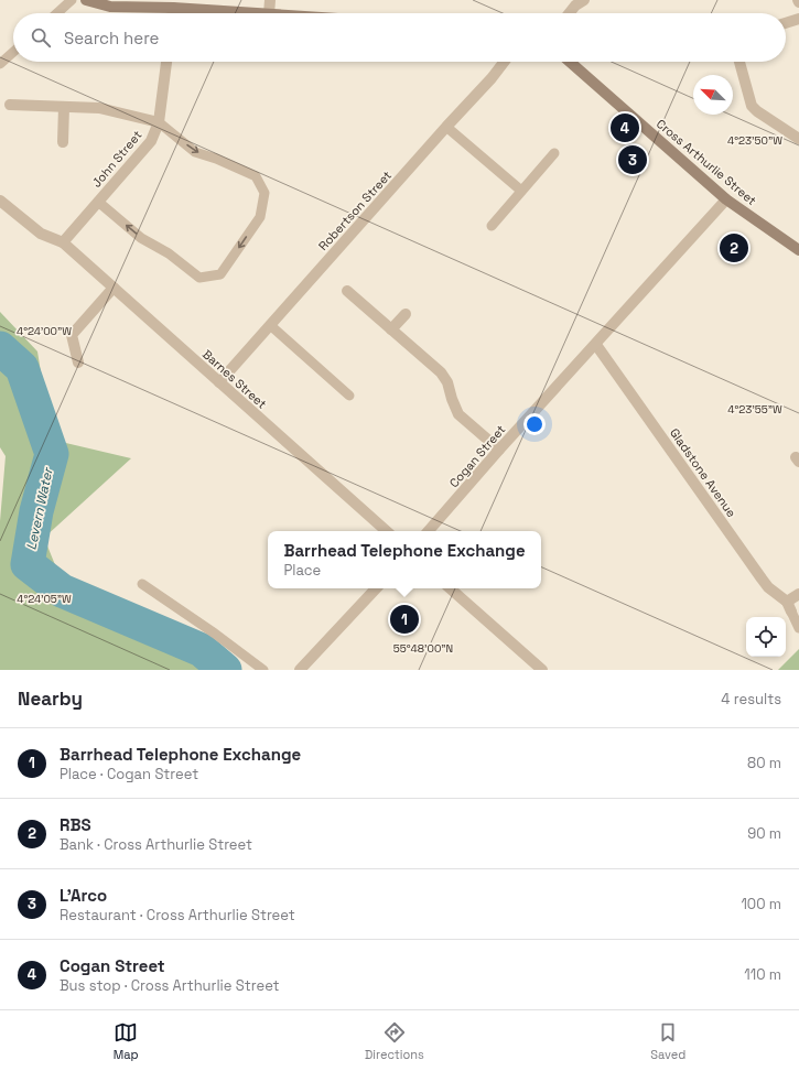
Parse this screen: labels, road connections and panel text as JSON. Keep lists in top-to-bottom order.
{
  "streets": {
    "main road": ["Cross Arthurlie Street"],
    "street": [
      "John Street",
      "Robertson Street",
      "Barnes Street",
      "Cogan Street",
      "Gladstone Avenue"
    ]
  },
  "crossings": [
    ["John Street", "Barnes Street"],
    ["Cross Arthurlie Street", "Cogan Street"],
    ["Robertson Street", "Barnes Street"],
    ["Cogan Street", "Gladstone Avenue"]
  ],
  "water": ["Levern Water"],
  "north": "top left",
  "page": {
    "search": "Search here",
    "pins": [
      "4",
      "3",
      "2",
      "1"
    ],
    "popup": ["Barrhead Telephone Exchange", "Place"],
    "heading": ["Nearby", "4 results"],
    "list": [
      {
        "mark": "1",
        "name": "Barrhead Telephone Exchange",
        "note": "Place · Cogan Street",
        "value": "80 m"
      },
      {
        "mark": "2",
        "name": "RBS",
        "note": "Bank · Cross Arthurlie Street",
        "value": "90 m"
      },
      {
        "mark": "3",
        "name": "L'Arco",
        "note": "Restaurant · Cross Arthurlie Street",
        "value": "100 m"
      },
      {
        "mark": "4",
        "name": "Cogan Street",
        "note": "Bus stop · Cross Arthurlie Street",
        "value": "110 m"
      }
    ],
    "nav": ["Map", "Directions", "Saved"]
  },
  "coordinates": [
    "4°23'50\"W",
    "4°24'00\"W",
    "4°23'55\"W",
    "4°24'05\"W",
    "55°48'00\"N"
  ]
}
